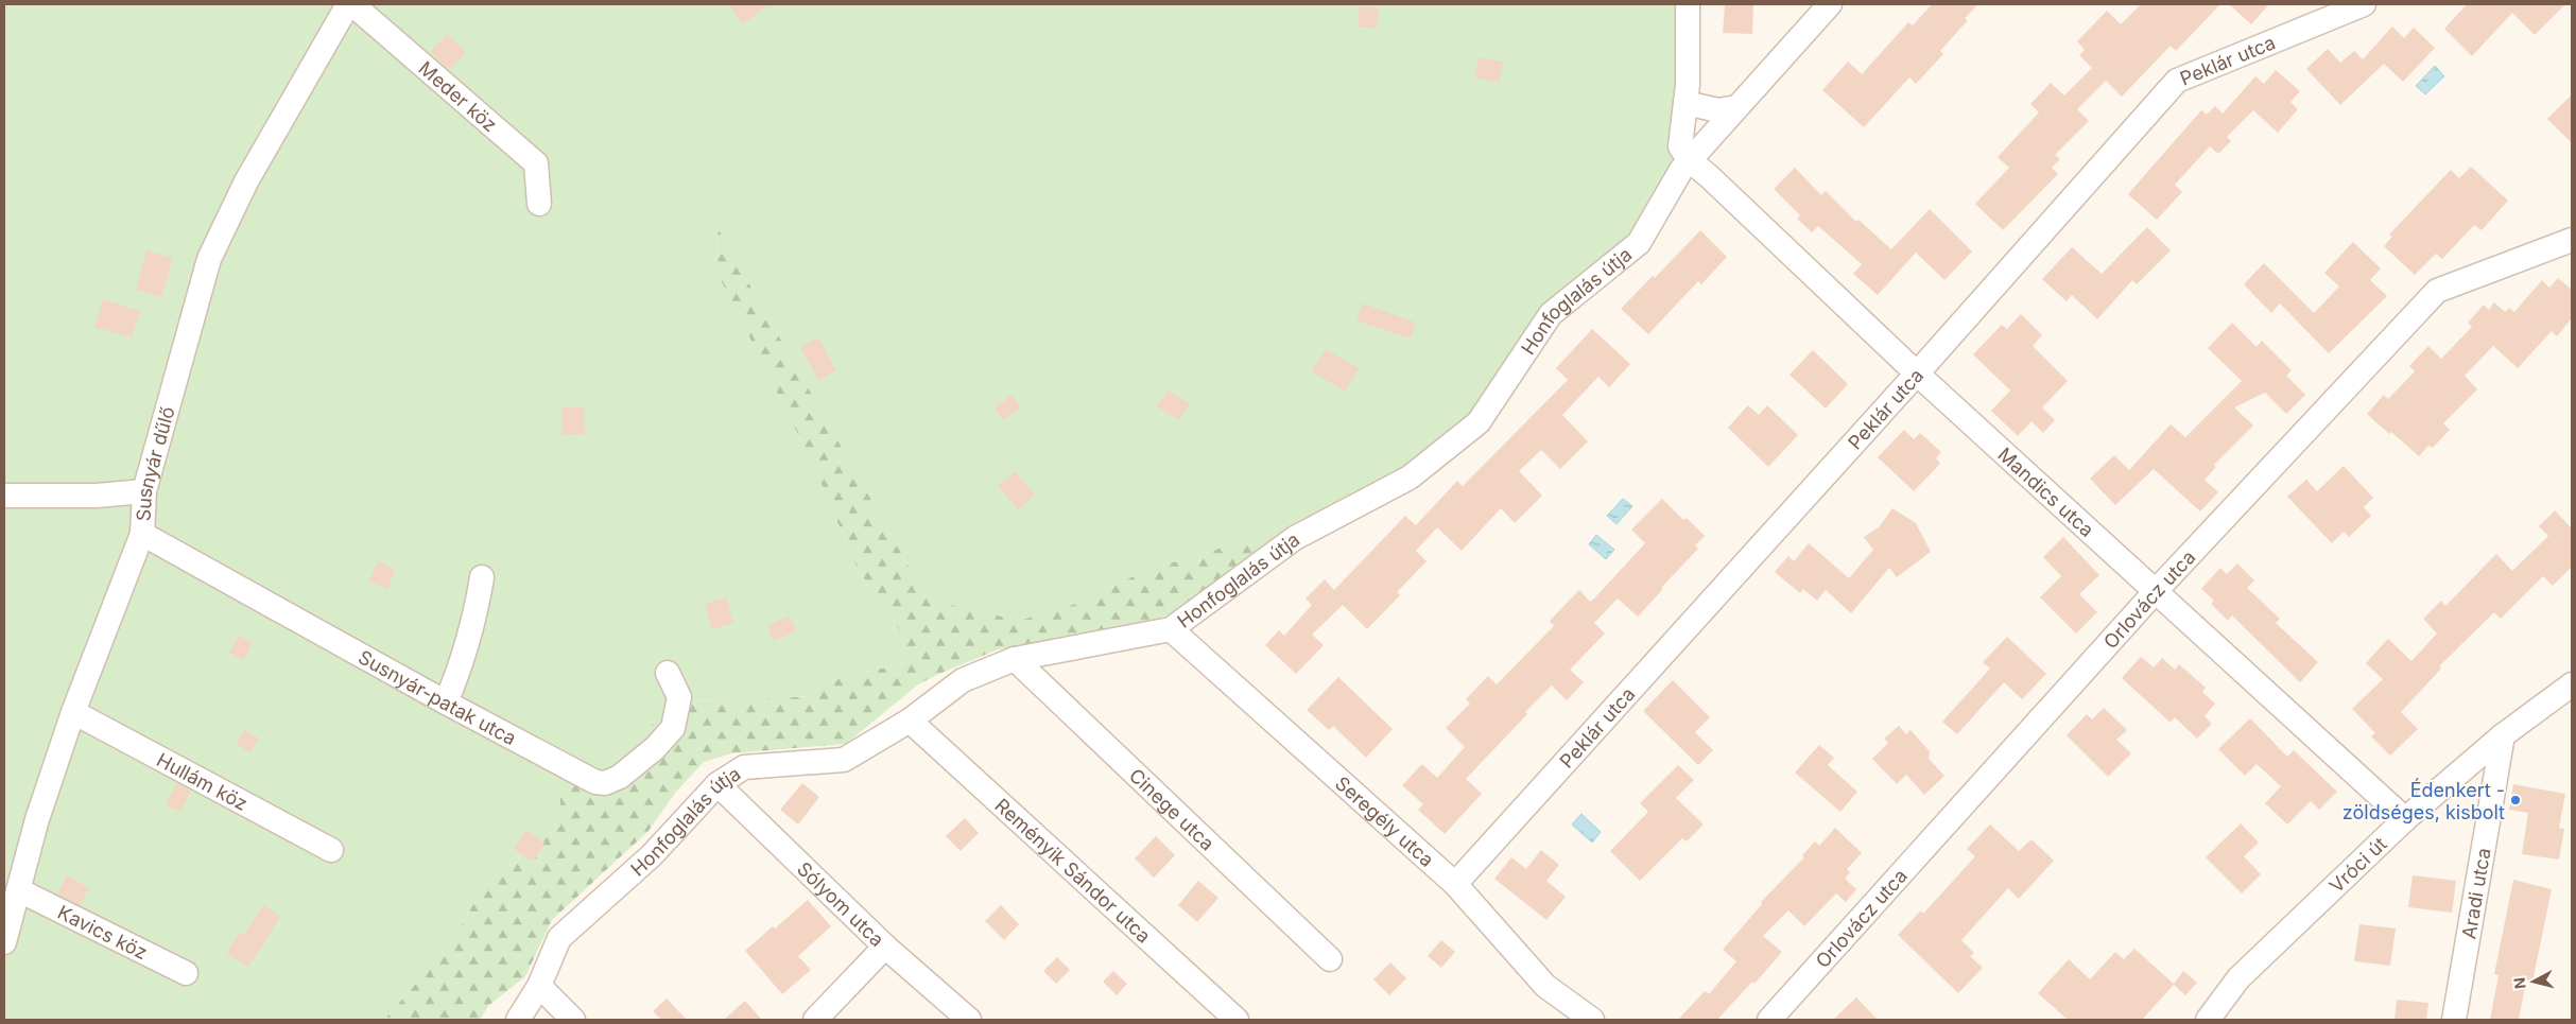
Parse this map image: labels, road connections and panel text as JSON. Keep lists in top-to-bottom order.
{
  "streets": {
    "street": [
      "Peklár utca",
      "Meder köz",
      "Honfoglalás útja",
      "Susnyár dűlő",
      "Mandics utca",
      "Orlovácz utca",
      "Susnyár-patak utca",
      "Hullám köz",
      "Cinege utca",
      "Seregély utca",
      "Vróci út",
      "Reményik Sándor utca",
      "Aradi utca",
      "Sólyom utca",
      "Kavics köz"
    ]
  },
  "crossings": [
    ["Peklár utca", "Mandics utca"],
    ["Peklár utca", "Seregély utca"],
    ["Honfoglalás útja", "Mandics utca"],
    ["Honfoglalás útja", "Cinege utca"],
    ["Honfoglalás útja", "Seregély utca"],
    ["Honfoglalás útja", "Reményik Sándor utca"],
    ["Honfoglalás útja", "Sólyom utca"],
    ["Susnyár dűlő", "Susnyár-patak utca"],
    ["Susnyár dűlő", "Hullám köz"],
    ["Susnyár dűlő", "Kavics köz"],
    ["Mandics utca", "Orlovácz utca"],
    ["Mandics utca", "Vróci út"],
    ["Vróci út", "Aradi utca"]
  ],
  "places": ["Édenkert - zöldséges, kisbolt"],
  "north": "left"
}
